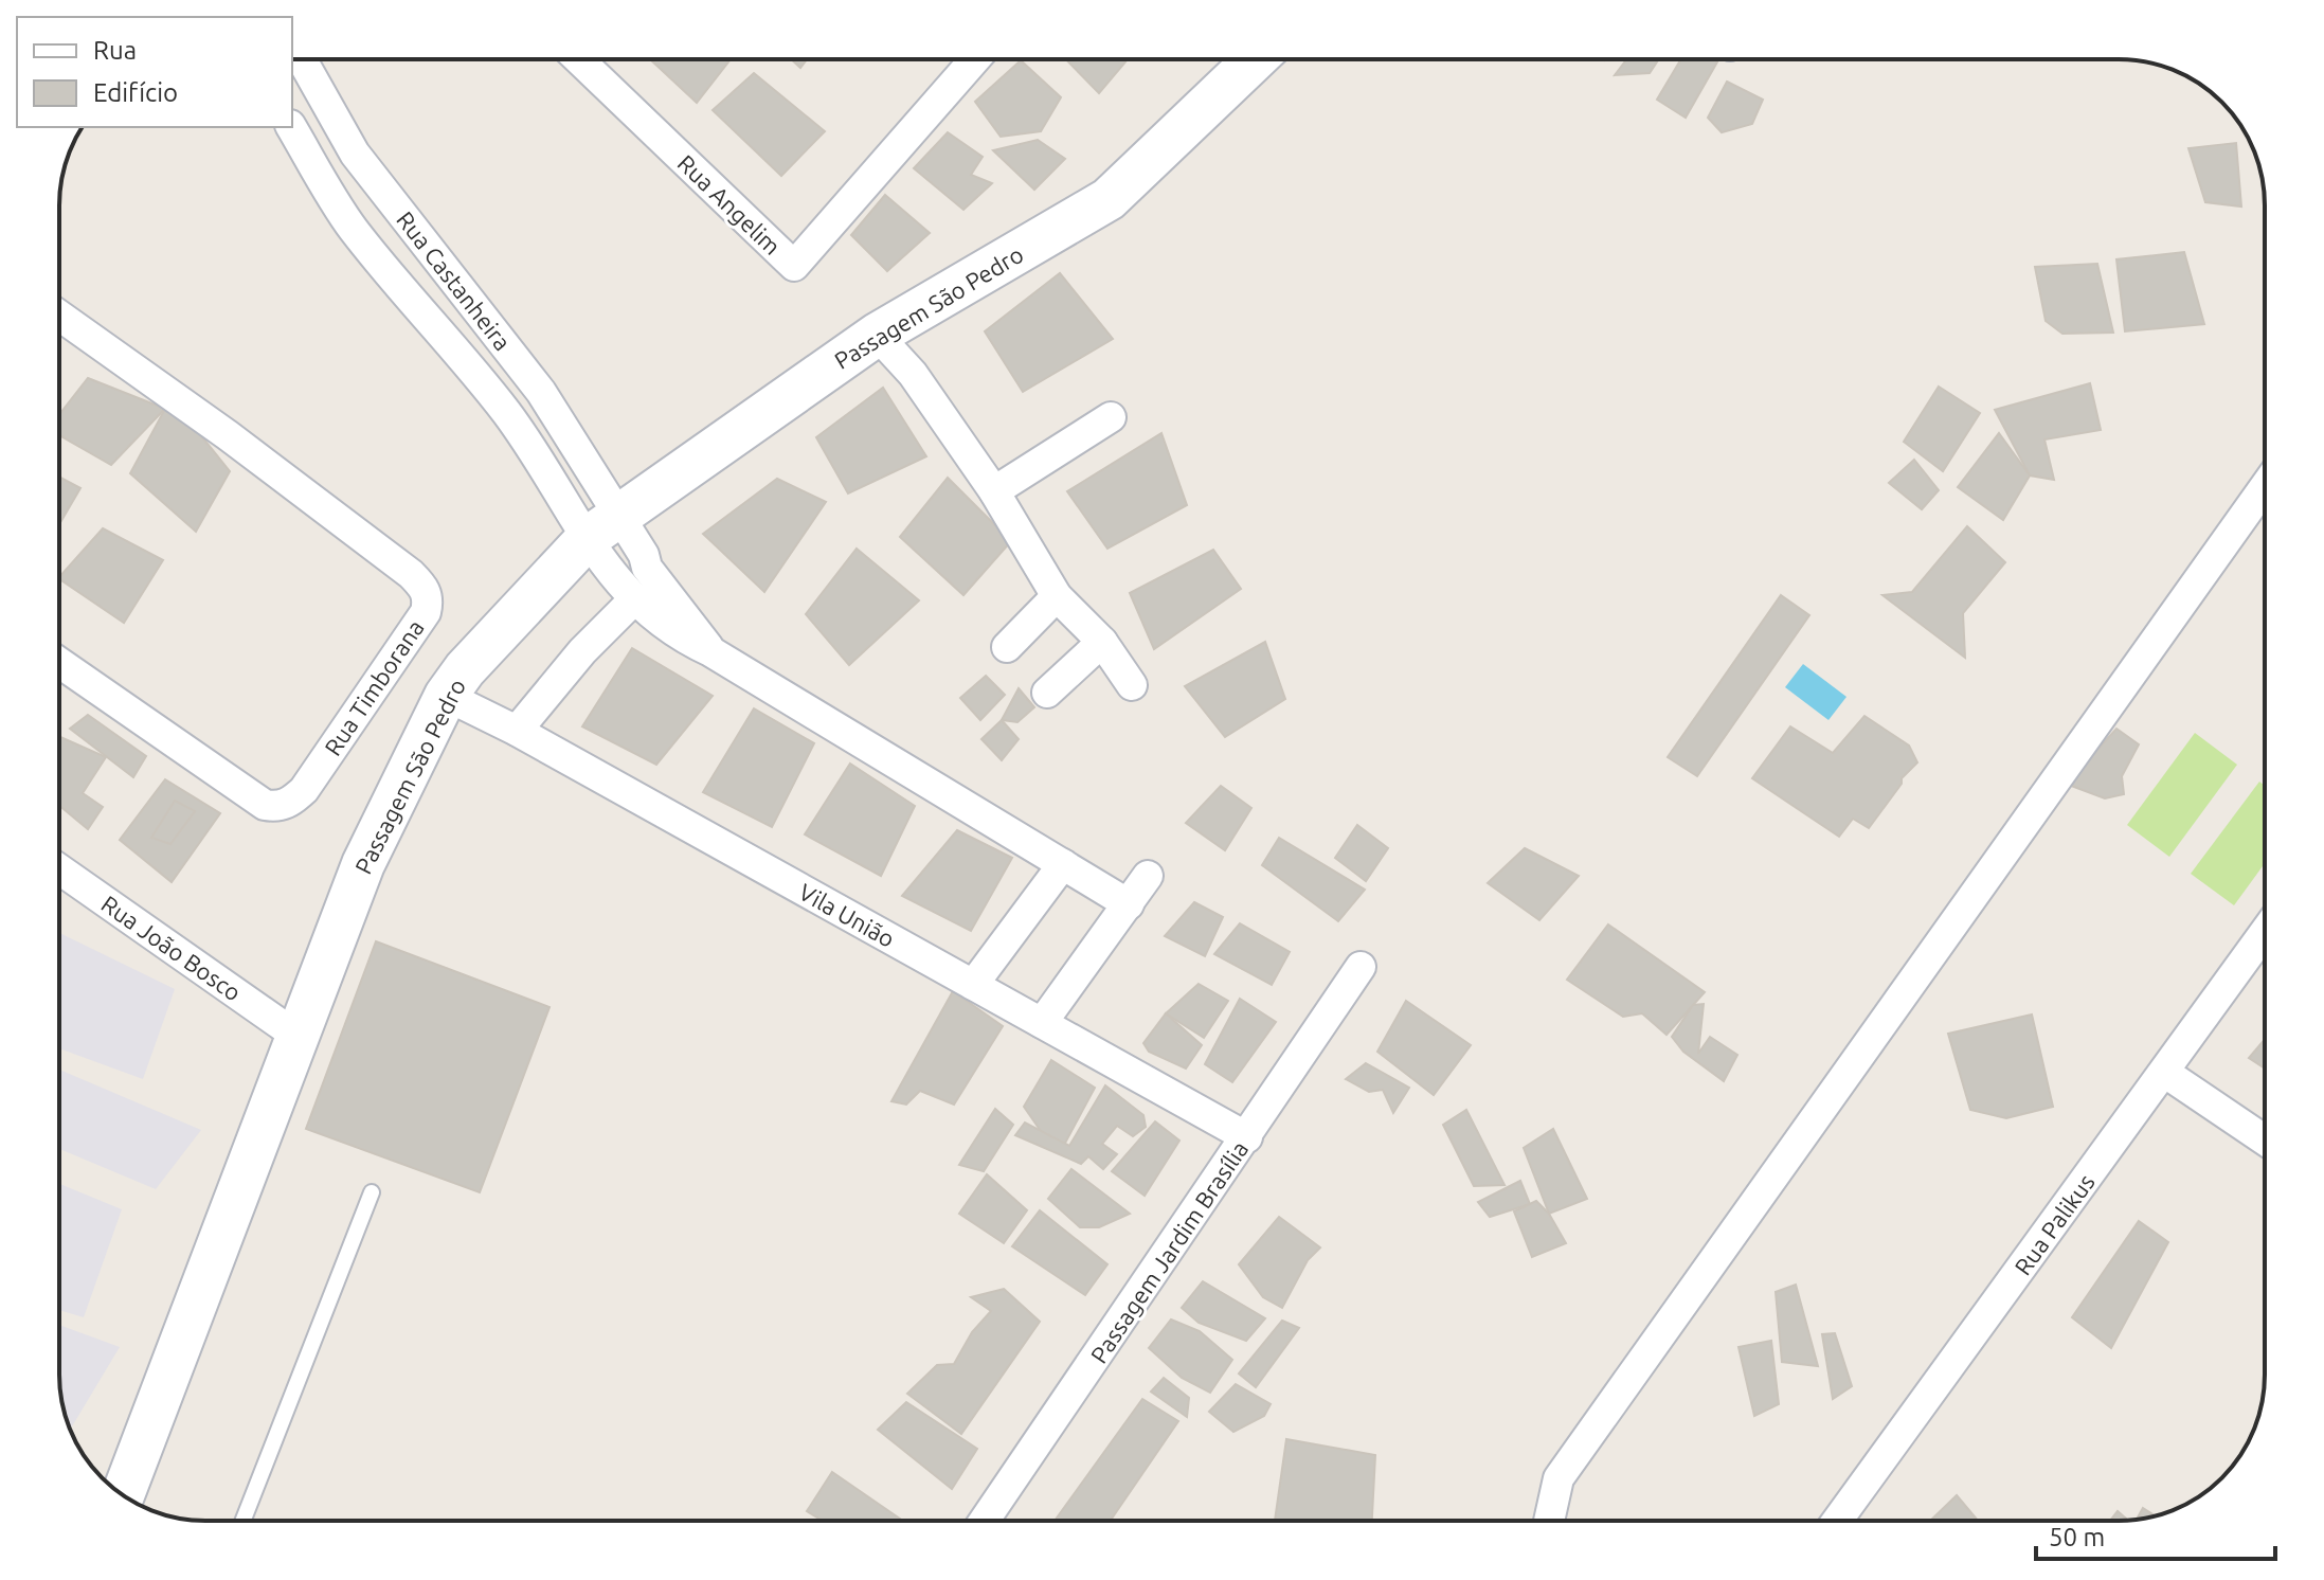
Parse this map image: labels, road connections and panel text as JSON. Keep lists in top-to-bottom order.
{
  "streets": {
    "street": [
      "Rua Angelim",
      "Rua Castanheira",
      "Passagem São Pedro",
      "Rua Timborana",
      "Vila União",
      "Rua João Bosco",
      "Rua Palikus",
      "Passagem Jardim Brasília"
    ]
  },
  "crossings": [
    ["Rua Castanheira", "Passagem São Pedro"],
    ["Passagem São Pedro", "Vila União"],
    ["Passagem São Pedro", "Rua João Bosco"],
    ["Vila União", "Passagem Jardim Brasília"]
  ],
  "legend": ["Rua", "Edifício"],
  "scale_bar": "50 m"
}
